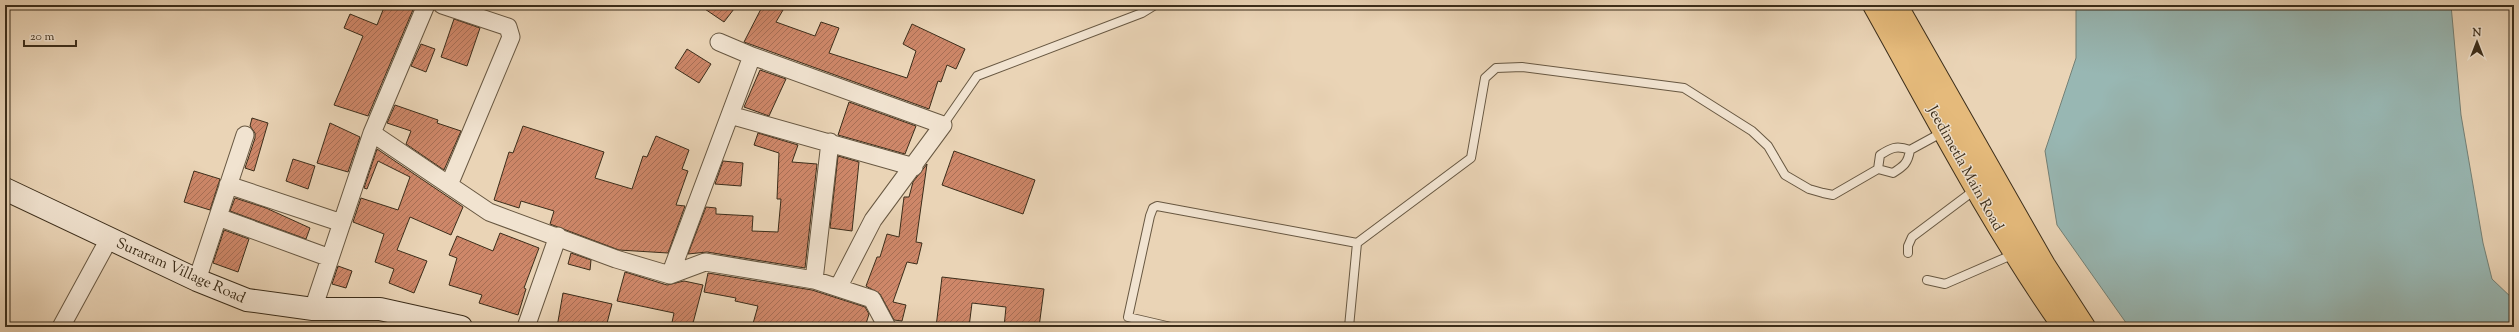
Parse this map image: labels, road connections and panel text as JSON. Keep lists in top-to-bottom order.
{
  "streets": {
    "main road": ["Jeedimetla Main Road", "Suraram Village Road"]
  },
  "scale_bar": "20 m",
  "north": "top"
}
